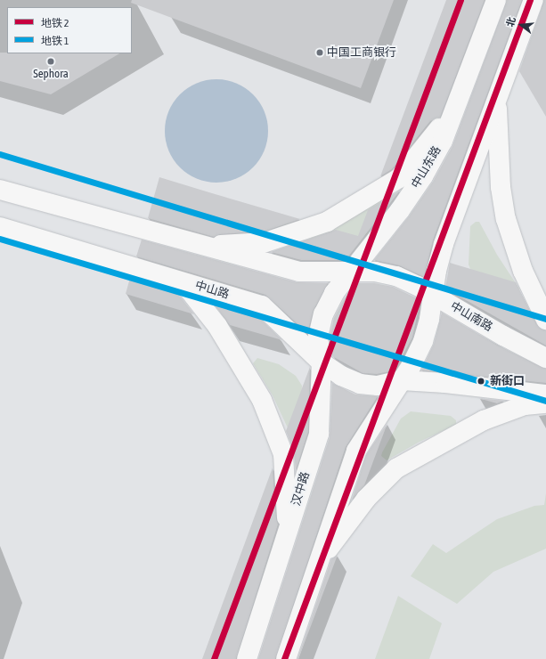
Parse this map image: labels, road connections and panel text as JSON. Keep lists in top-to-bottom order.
{
  "streets": {
    "main road": [
      "中山东路",
      "中山路",
      "中山南路",
      "汉中路"
    ]
  },
  "crossings": [
    ["中山东路", "中山路"],
    ["中山东路", "中山南路"],
    ["中山东路", "汉中路"],
    ["中山路", "中山南路"],
    ["中山路", "汉中路"],
    ["中山南路", "汉中路"]
  ],
  "places": ["中国工商银行", "Sephora", "新街口"],
  "lines": ["metro line 2", "metro line 1"],
  "legend": ["地铁 2", "地铁 1"],
  "north": "left"
}
